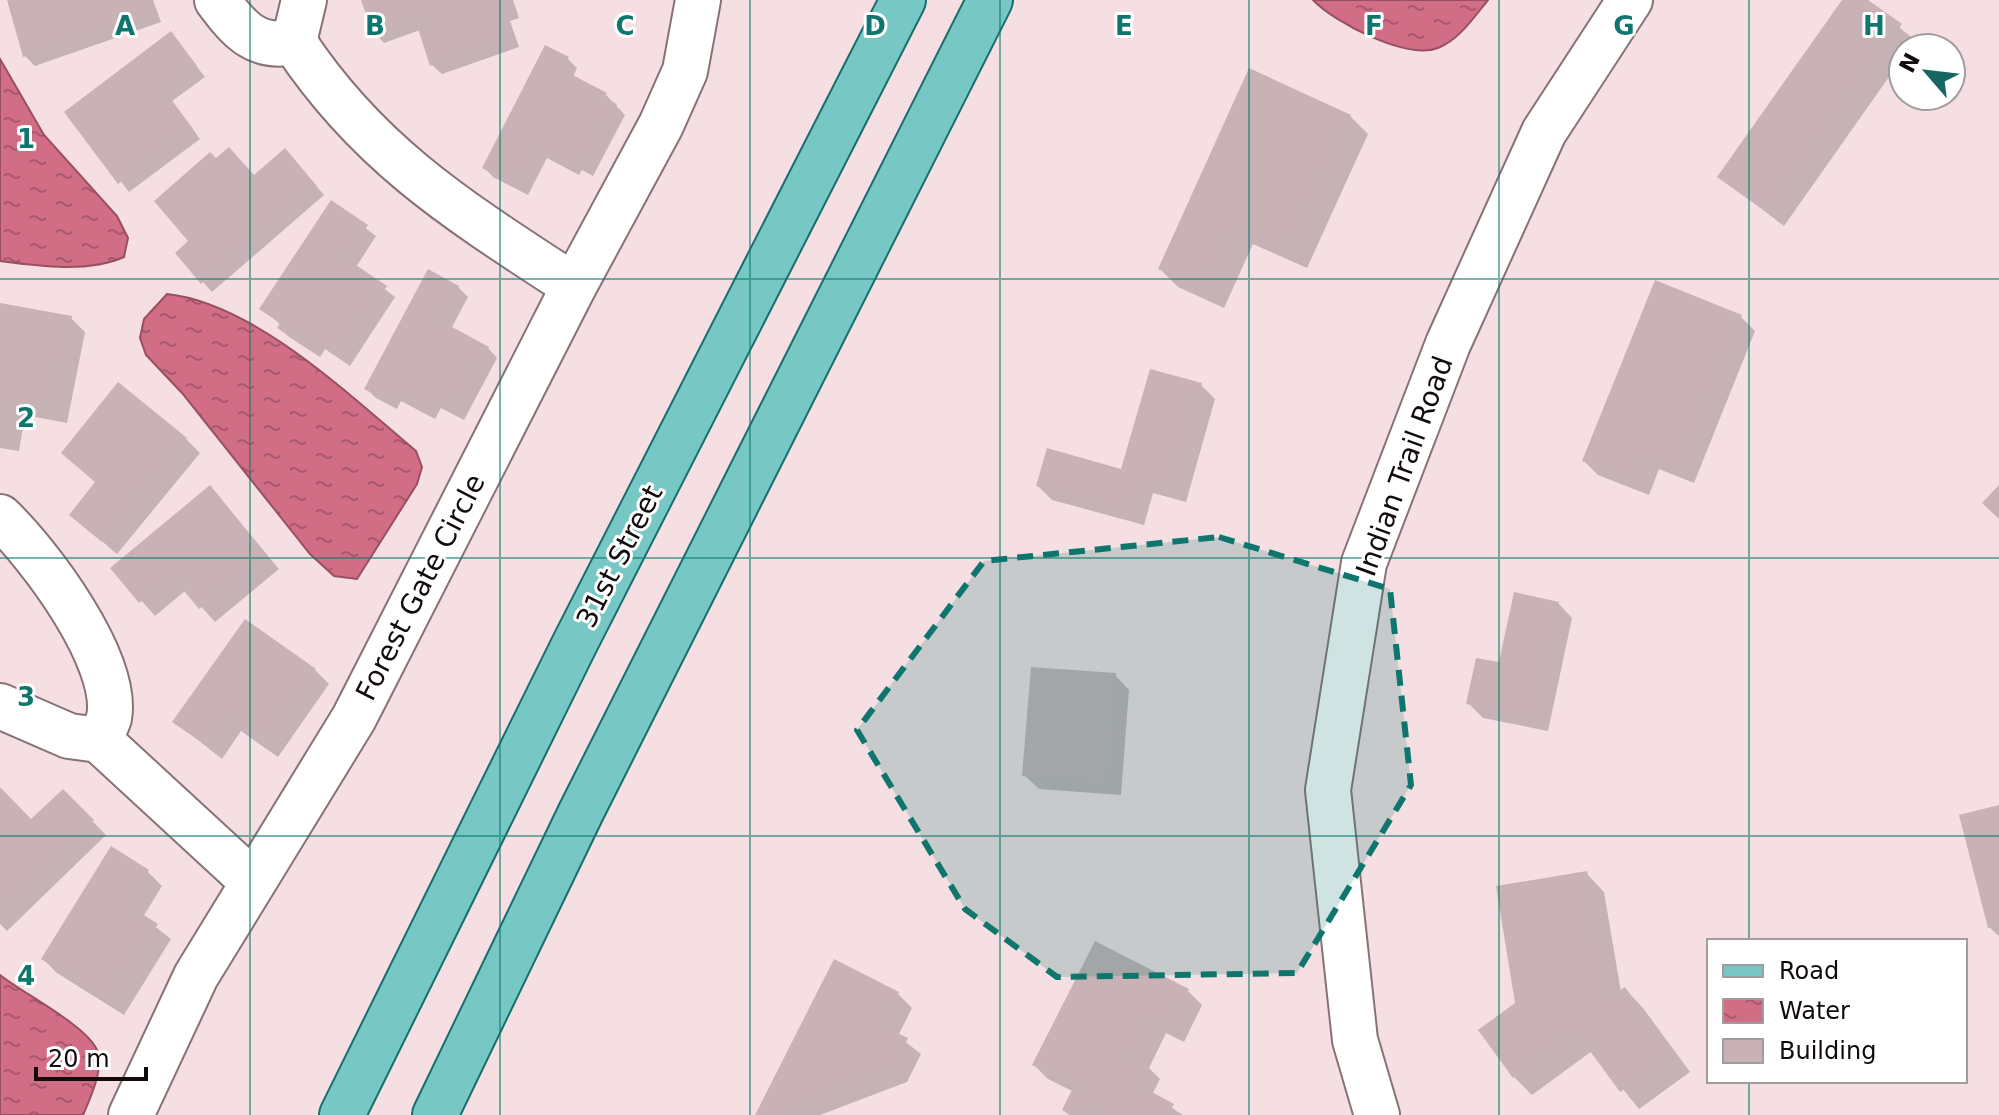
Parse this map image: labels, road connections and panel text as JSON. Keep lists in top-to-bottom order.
{
  "streets": {
    "main road": ["31st Street"],
    "street": ["Indian Trail Road", "Forest Gate Circle"]
  },
  "legend": ["Road", "Water", "Building"],
  "scale_bar": "20 m",
  "north": "top left",
  "grid": {
    "columns": [
      "A",
      "B",
      "C",
      "D",
      "E",
      "F",
      "G",
      "H"
    ],
    "rows": [
      "1",
      "2",
      "3",
      "4"
    ]
  }
}
